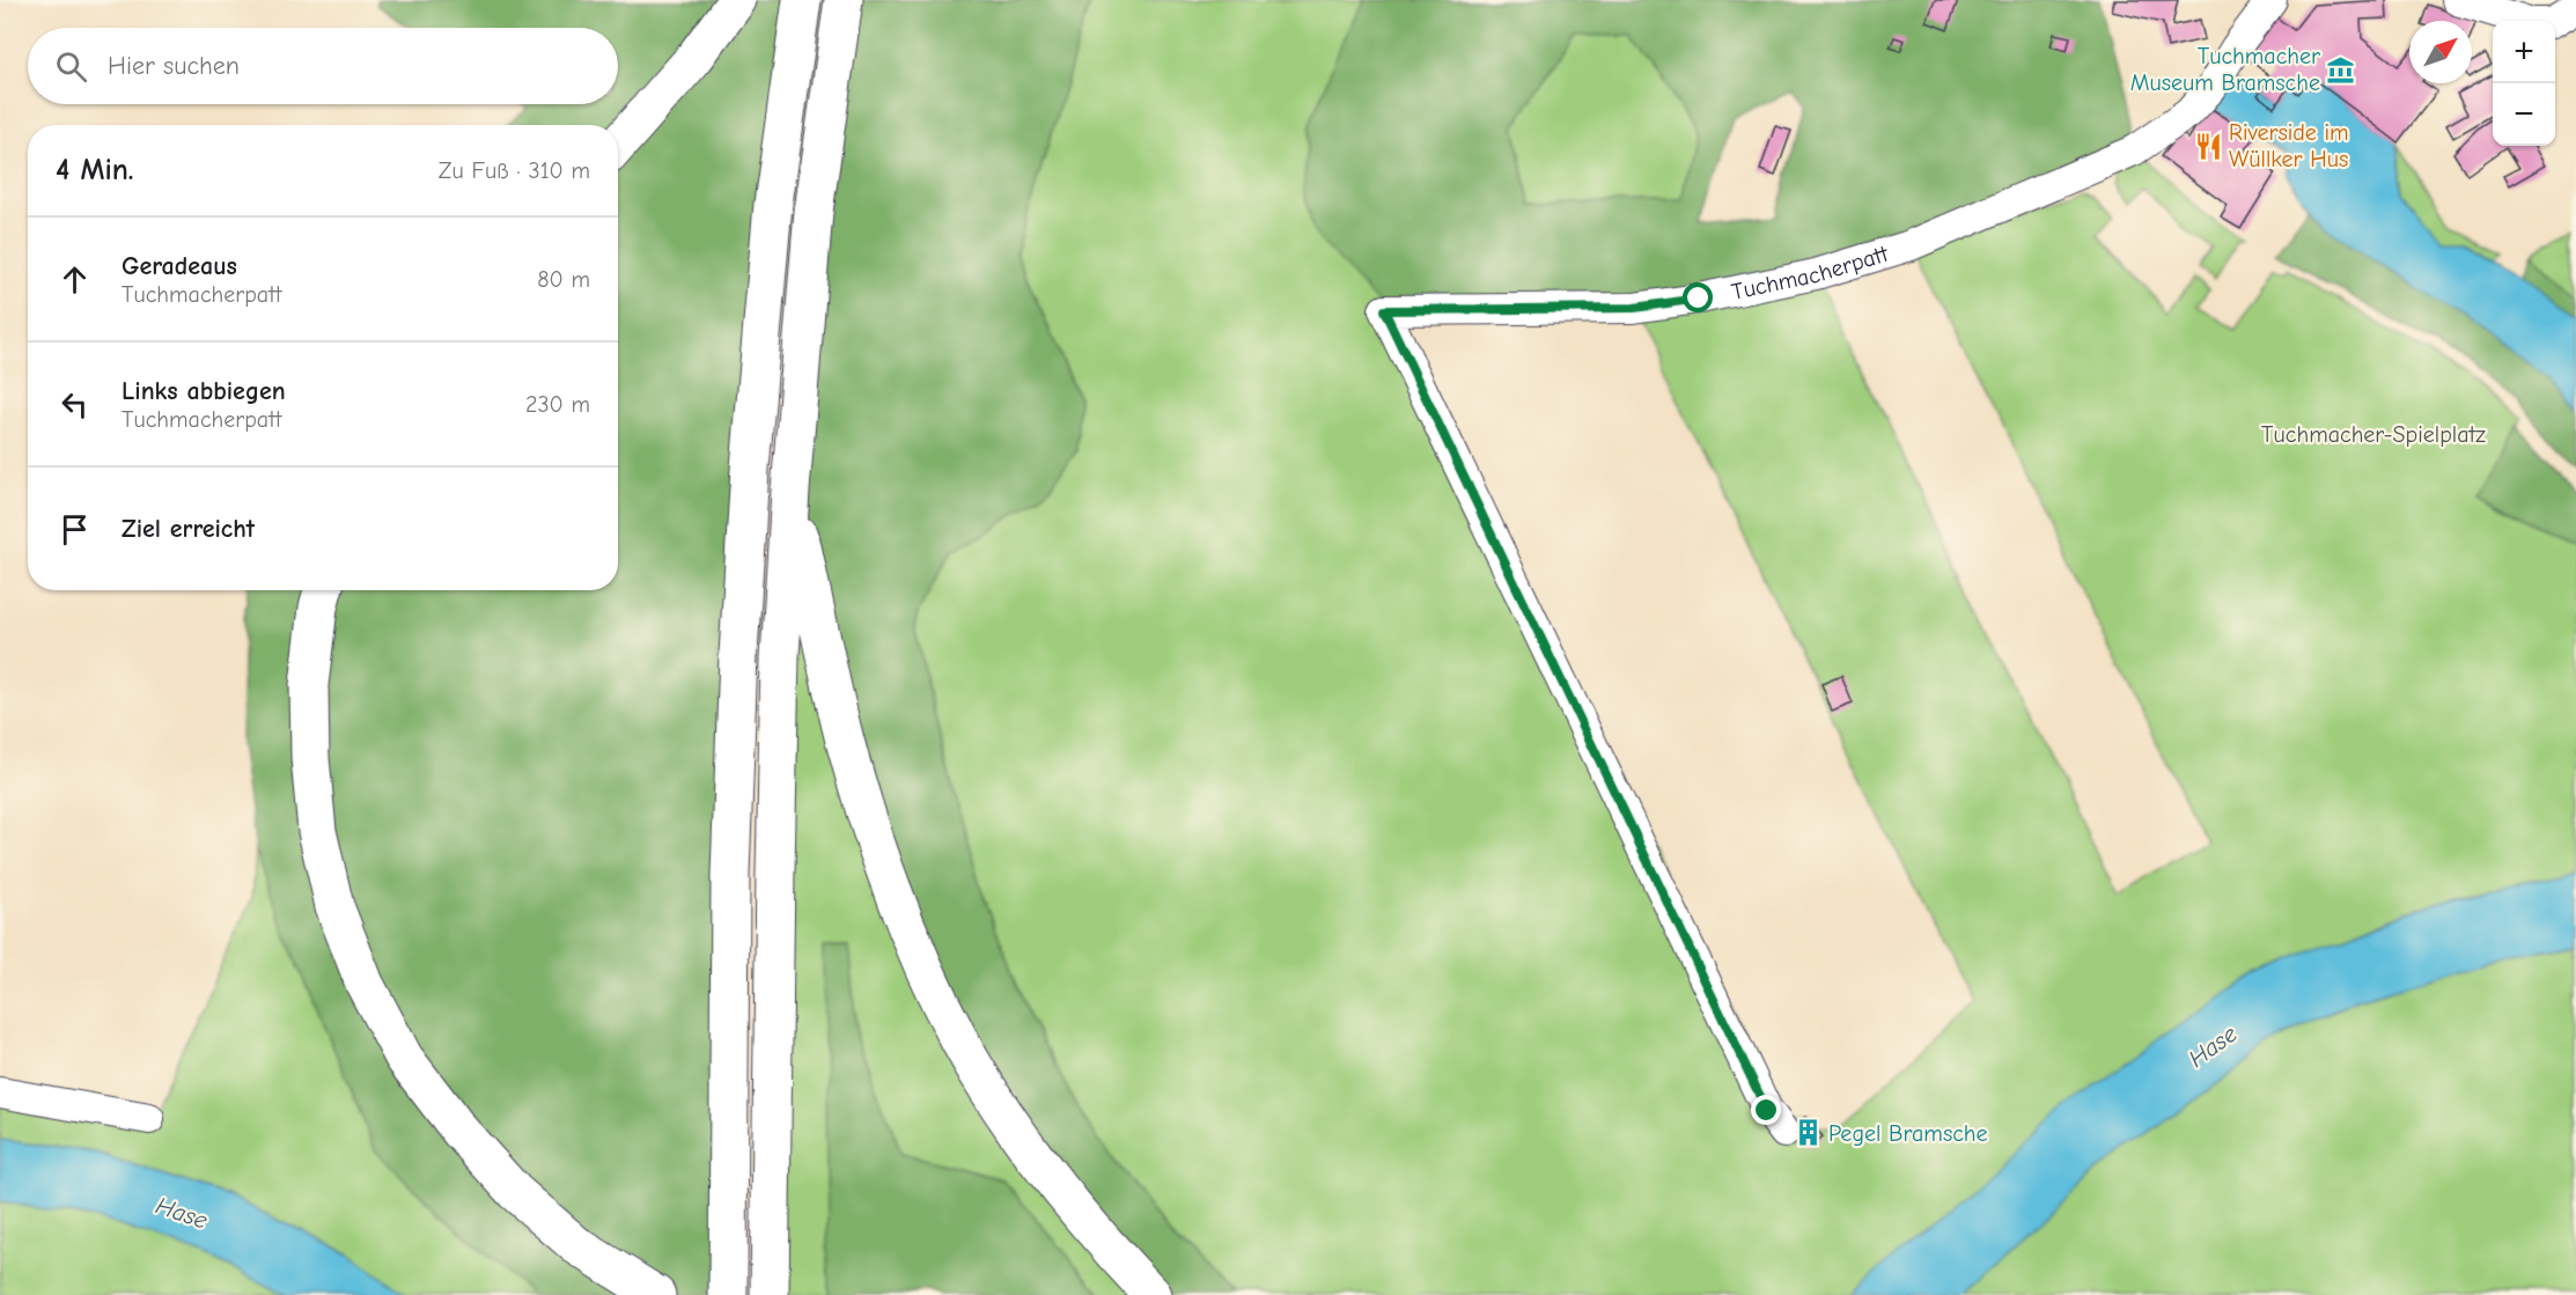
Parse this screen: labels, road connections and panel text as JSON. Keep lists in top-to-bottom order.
{
  "streets": {
    "street": ["Tuchmacherpatt"]
  },
  "water": ["Hase"],
  "parks": ["Tuchmacher-Spielplatz"],
  "places": {
    "museum": ["Tuchmacher Museum Bramsche"],
    "restaurant": ["Riverside im Wüllker Hus"],
    "building": ["Pegel Bramsche"]
  },
  "north": "top right",
  "page": {
    "map_buttons": ["+", "−"],
    "search": "Hier suchen",
    "heading": ["4 Min.", "Zu Fuß · 310 m"],
    "list": [
      ["Geradeaus", "Tuchmacherpatt", "80 m"],
      ["Links abbiegen", "Tuchmacherpatt", "230 m"],
      "Ziel erreicht"
    ]
  }
}
